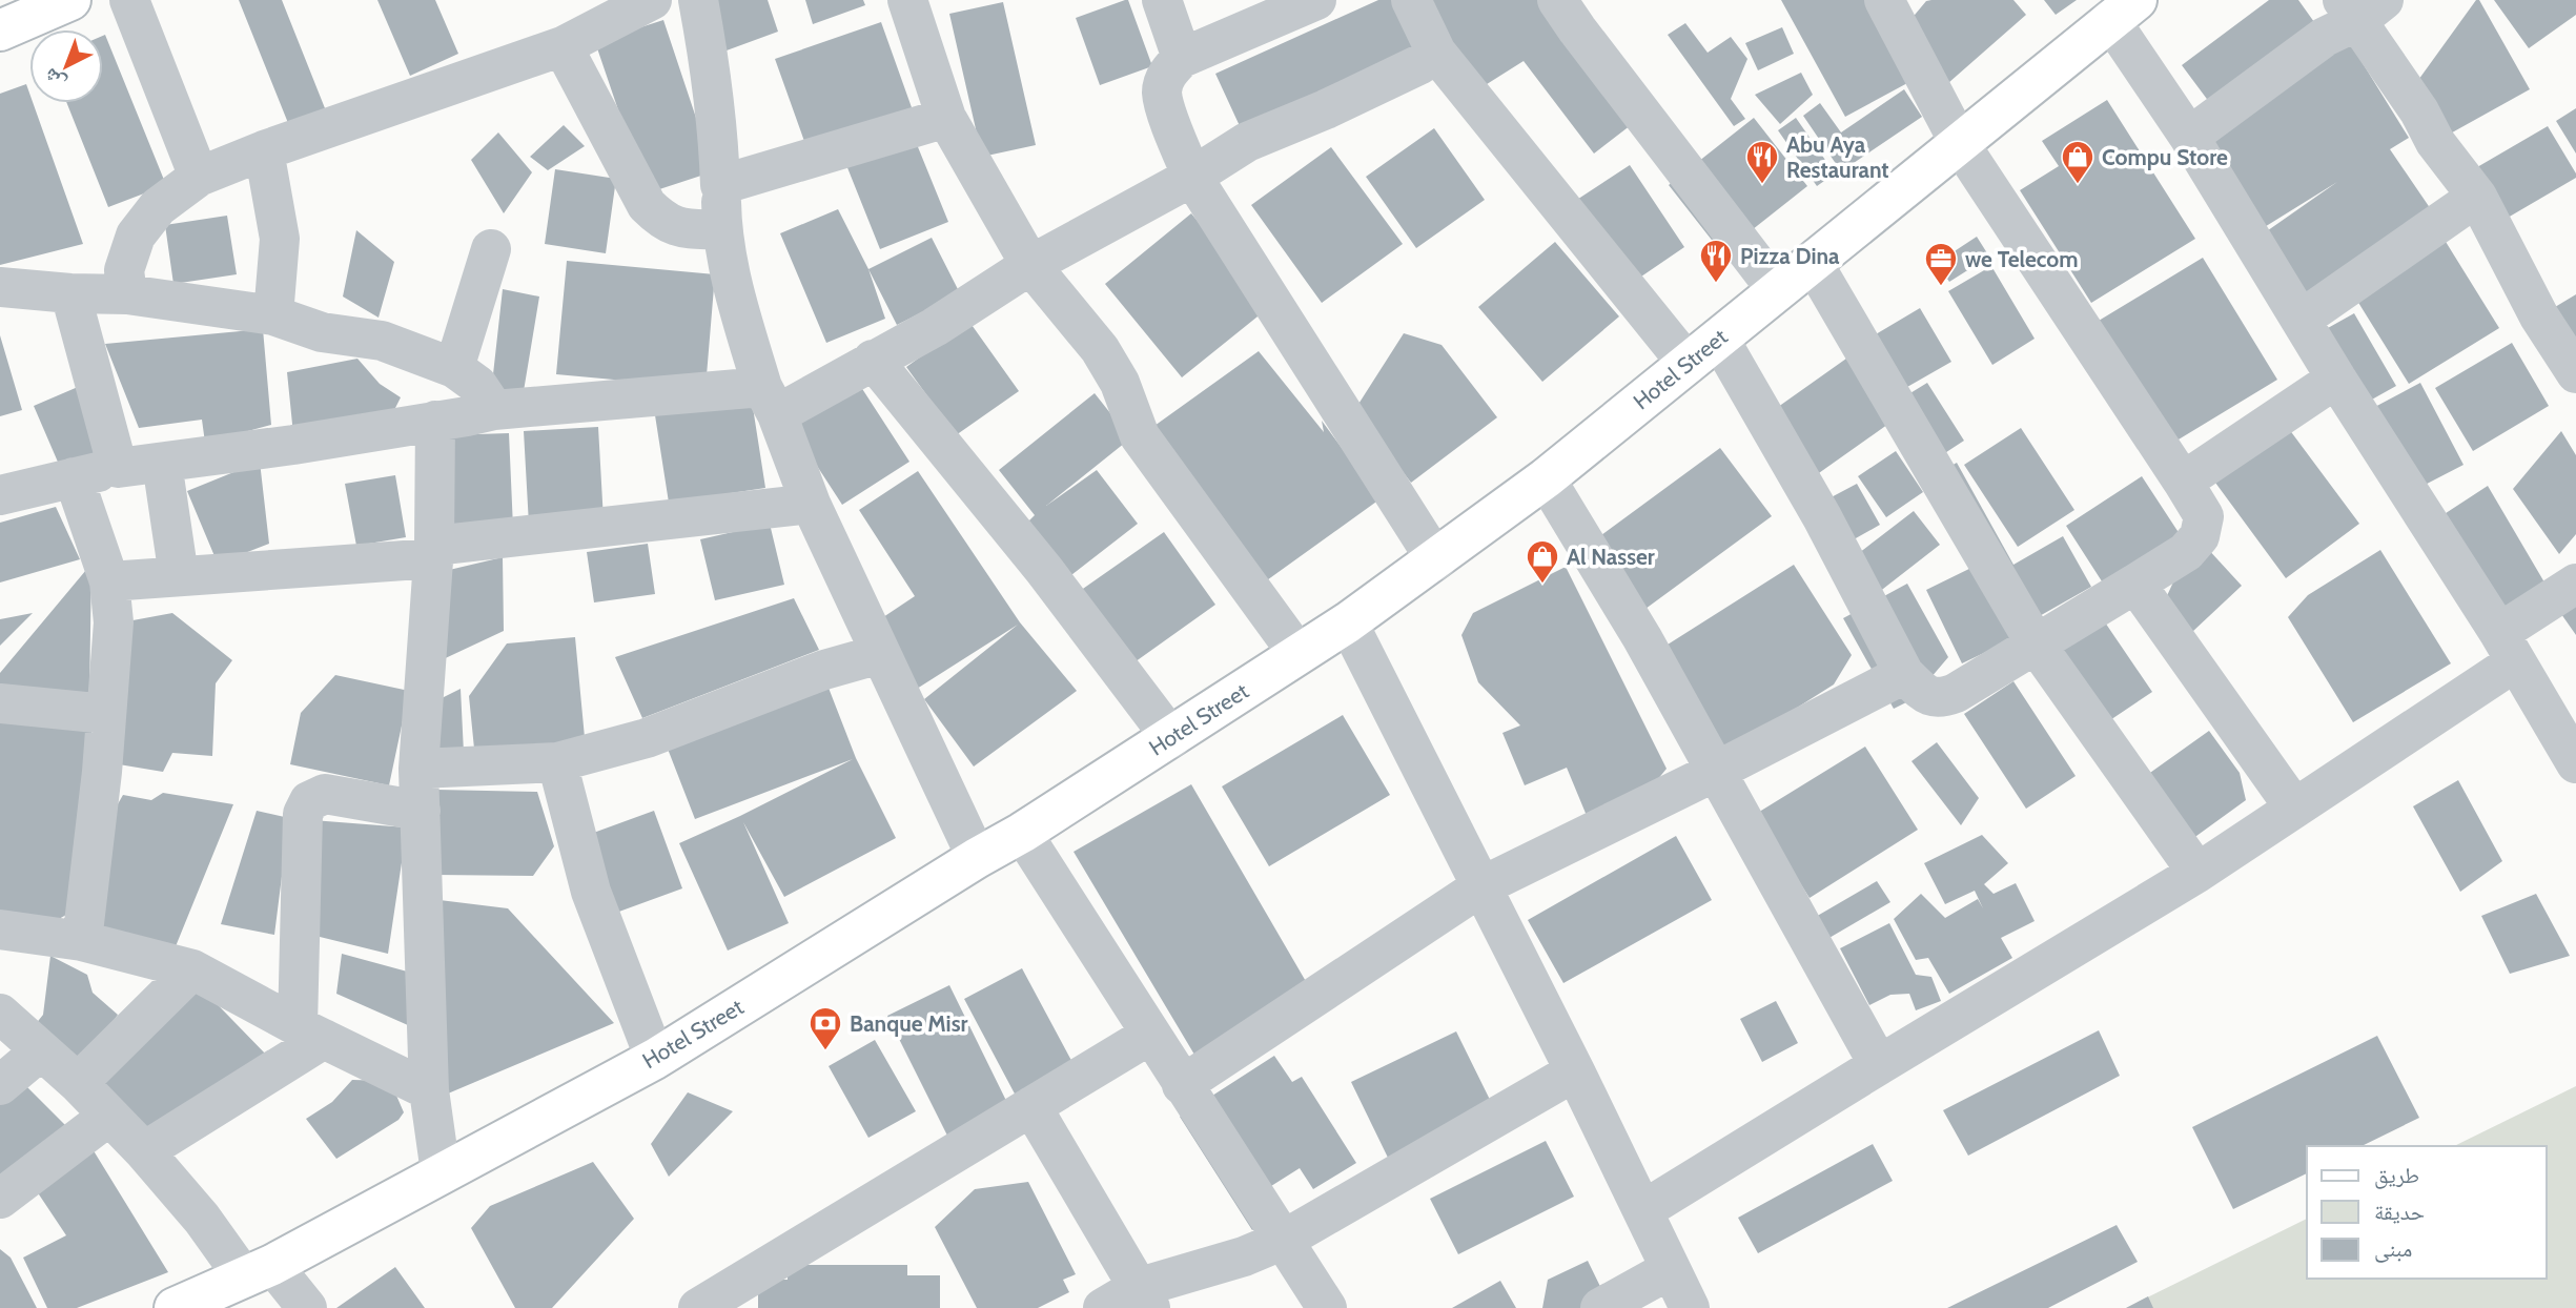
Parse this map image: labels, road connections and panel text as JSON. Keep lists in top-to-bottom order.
{
  "streets": {
    "street": ["Hotel Street"]
  },
  "places": {
    "restaurant": ["Abu Aya Restaurant", "Pizza Dina"],
    "shop": ["Compu Store", "Al Nasser"],
    "office": ["we Telecom"],
    "bank": ["Banque Misr"]
  },
  "legend": ["طريق", "حديقة", "مبنى"],
  "north": "bottom left"
}
